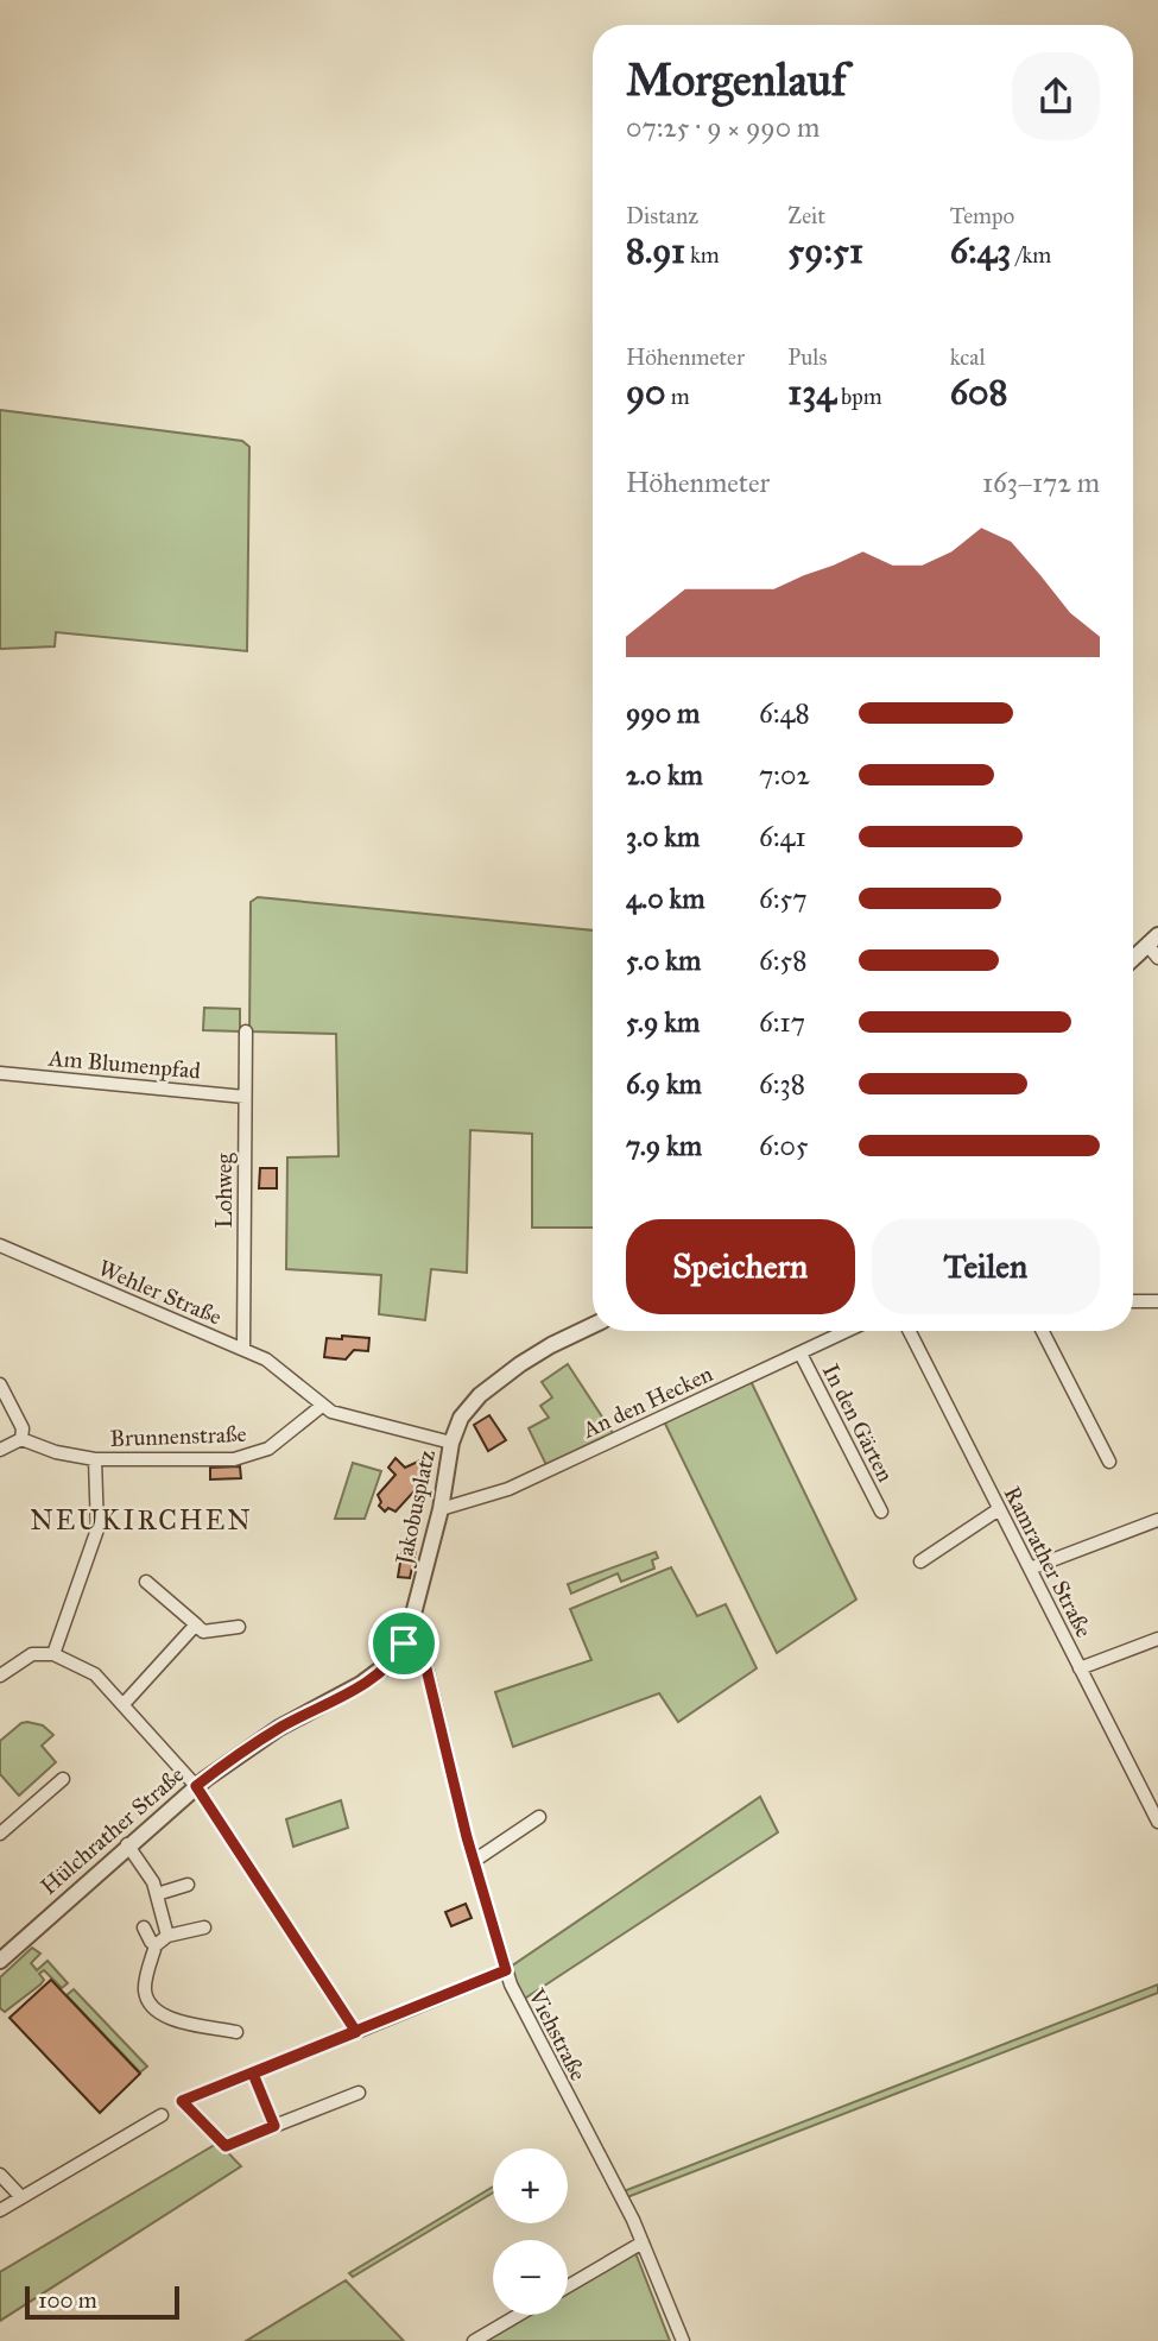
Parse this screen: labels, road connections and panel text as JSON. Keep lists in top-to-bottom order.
{
  "streets": {
    "street": [
      "Am Blumenpfad",
      "Lohweg",
      "Wehler Straße",
      "An den Hecken",
      "In den Gärten",
      "Brunnenstraße",
      "Jakobusplatz",
      "Ramrather Straße",
      "Hülchrather Straße",
      "Viehstraße"
    ]
  },
  "crossings": [
    ["Am Blumenpfad", "Lohweg"],
    ["Lohweg", "Wehler Straße"],
    ["Wehler Straße", "Jakobusplatz"],
    ["An den Hecken", "In den Gärten"],
    ["An den Hecken", "Jakobusplatz"],
    ["Brunnenstraße", "Jakobusplatz"],
    ["Jakobusplatz", "Hülchrather Straße"],
    ["Jakobusplatz", "Viehstraße"],
    ["Hülchrather Straße", "Viehstraße"]
  ],
  "districts": ["NEUKIRCHEN"],
  "scale_bar": "100 m",
  "page": {
    "heading": ["Morgenlauf", "07:25 · 9 × 990 m"],
    "stats": [
      ["Distanz", "8.91 km"],
      ["Zeit", "59:51"],
      ["Tempo", "6:43 /km"],
      ["Höhenmeter", "90 m"],
      ["Puls", "134 bpm"],
      ["kcal", "608"]
    ],
    "chart": ["Höhenmeter", "163–172 m"],
    "list": [
      {
        "name": "990 m",
        "note": "6:48"
      },
      {
        "name": "2.0 km",
        "note": "7:02"
      },
      {
        "name": "3.0 km",
        "note": "6:41"
      },
      {
        "name": "4.0 km",
        "note": "6:57"
      },
      {
        "name": "5.0 km",
        "note": "6:58"
      },
      {
        "name": "5.9 km",
        "note": "6:17"
      },
      {
        "name": "6.9 km",
        "note": "6:38"
      },
      {
        "name": "7.9 km",
        "note": "6:05"
      }
    ],
    "buttons": ["Speichern", "Teilen"],
    "map_buttons": ["+", "−"],
    "scale": "100 m"
  }
}
